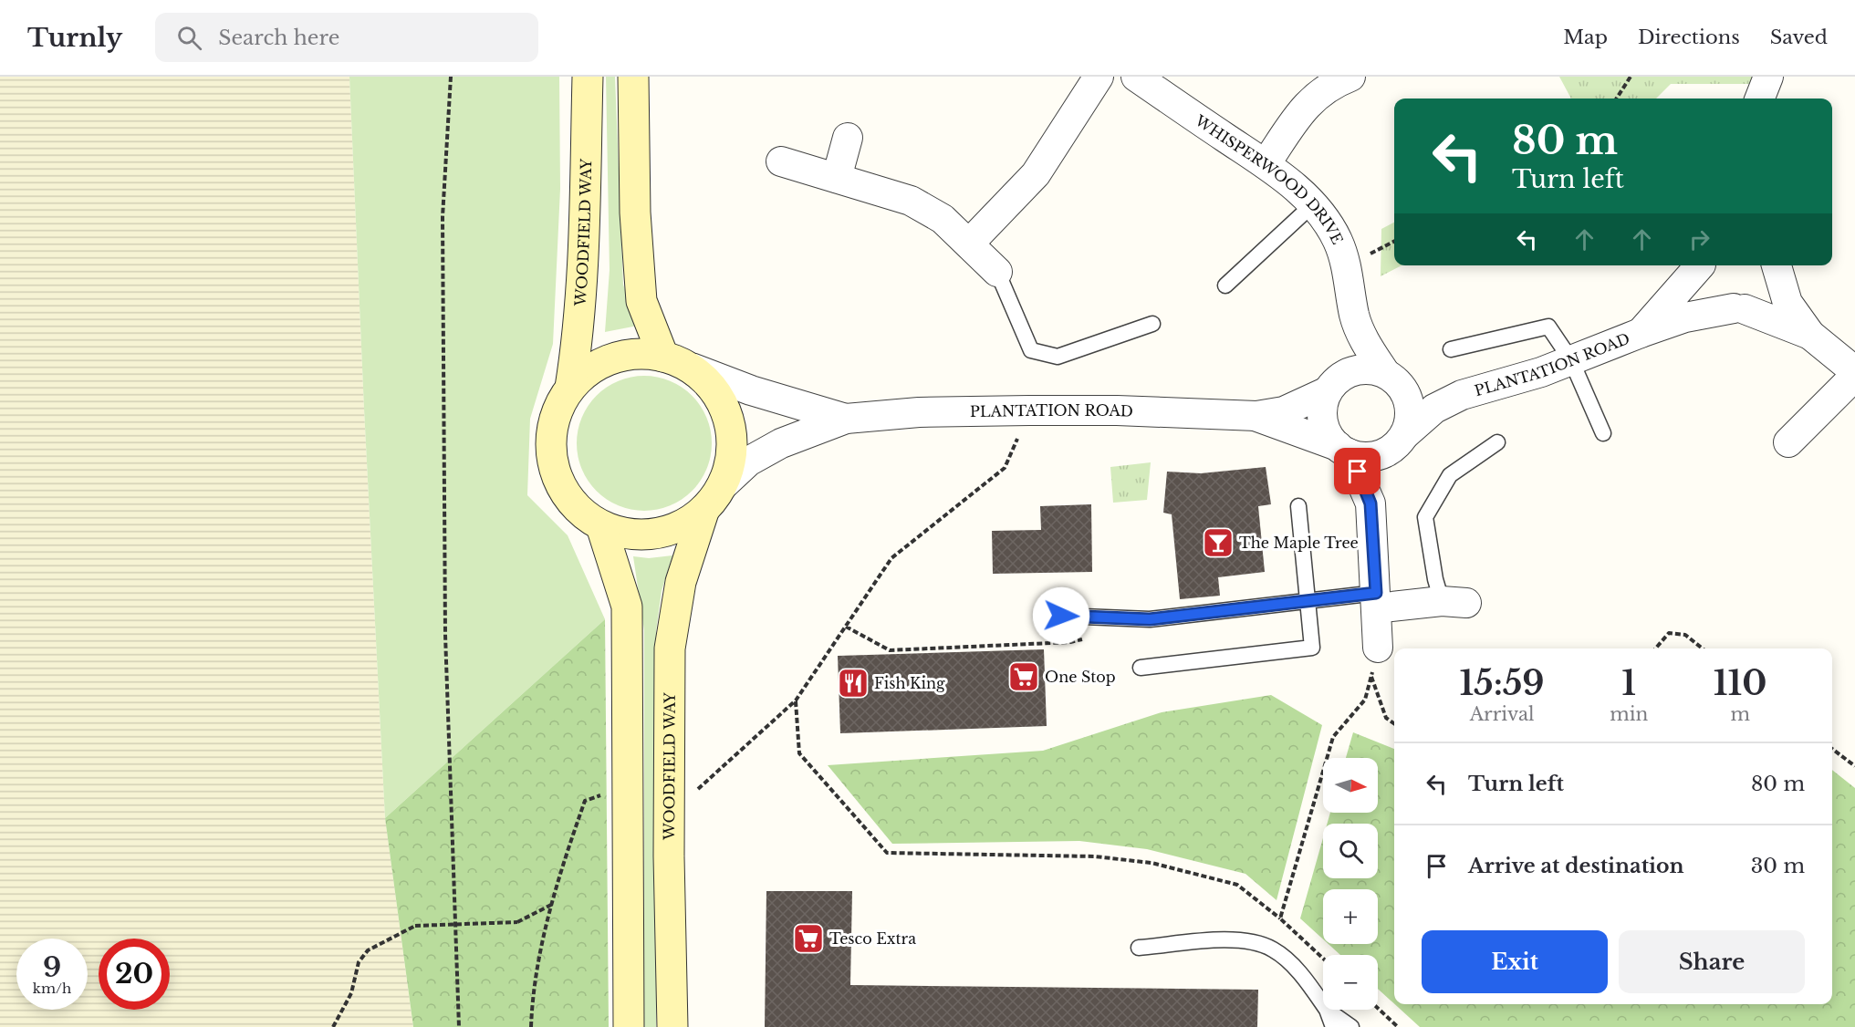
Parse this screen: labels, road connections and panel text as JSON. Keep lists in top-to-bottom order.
{
  "streets": {
    "street": ["WHISPERWOOD DRIVE", "WOODFIELD WAY", "PLANTATION ROAD"]
  },
  "crossings": [
    ["WHISPERWOOD DRIVE", "PLANTATION ROAD"],
    ["WOODFIELD WAY", "PLANTATION ROAD"]
  ],
  "places": {
    "bar": ["The Maple Tree"],
    "supermarket": ["One Stop", "Tesco Extra"],
    "restaurant": ["Fish King"]
  },
  "north": "right",
  "page": {
    "header": "Turnly",
    "search": "Search here",
    "nav": ["Map", "Directions", "Saved"],
    "turn": ["80 m", "Turn left"],
    "eta": [
      "15:59",
      "Arrival",
      "1",
      "min",
      "110",
      "m"
    ],
    "list": [
      {
        "name": "Turn left",
        "value": "80 m"
      },
      {
        "name": "Arrive at destination",
        "value": "30 m"
      }
    ],
    "map_buttons": ["+", "−"],
    "buttons": ["Exit", "Share"],
    "speed": "9 km/h",
    "limit": "20"
  }
}
